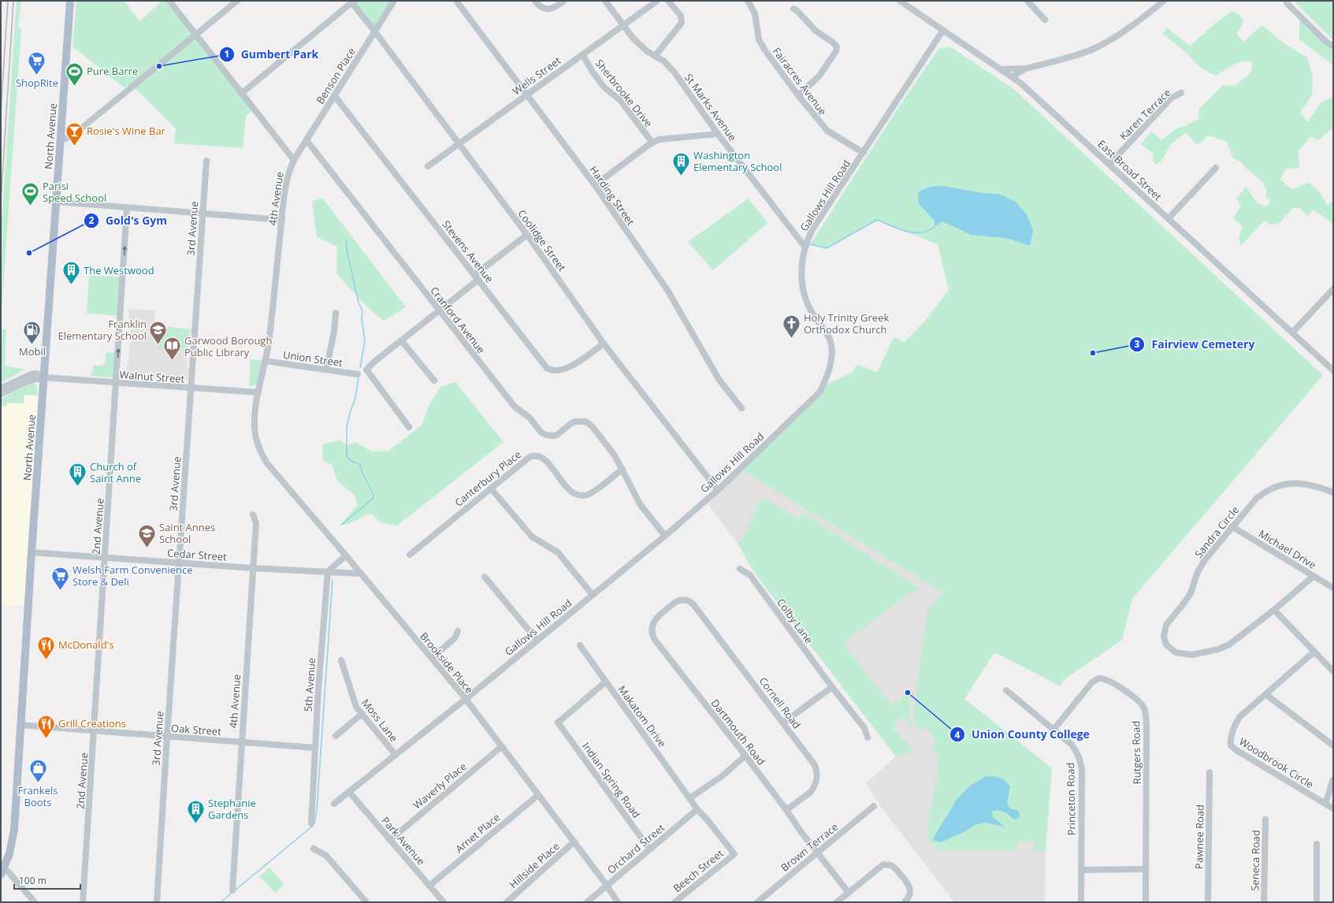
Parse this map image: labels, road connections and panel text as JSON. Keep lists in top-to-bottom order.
{
  "streets": {
    "main road": ["North Avenue"],
    "street": [
      "Benson Place",
      "Wells Street",
      "Fairacres Avenue",
      "Sherbrooke Drive",
      "St Marks Avenue",
      "Karen Terrace",
      "East Broad Street",
      "Harding Street",
      "Gallows Hill Road",
      "4th Avenue",
      "3rd Avenue",
      "Coolidge Street",
      "Stevens Avenue",
      "Cranford Avenue",
      "Union Street",
      "Walnut Street",
      "Canterbury Place",
      "2nd Avenue",
      "Sandra Circle",
      "Michael Drive",
      "Cedar Street",
      "Colby Lane",
      "Brookside Place",
      "5th Avenue",
      "Cornell Road",
      "Makatom Drive",
      "Moss Lane",
      "Oak Street",
      "Dartmouth Road",
      "Rutgers Road",
      "Woodbrook Circle",
      "Indian Spring Road",
      "Waverly Place",
      "Princeton Road",
      "Arnet Place",
      "Pawnee Road",
      "Park Avenue",
      "Brown Terrace",
      "Orchard Street",
      "Seneca Road",
      "Hillside Place",
      "Beech Street"
    ]
  },
  "crossings": [
    ["Benson Place", "4th Avenue"],
    ["Benson Place", "Coolidge Street"],
    ["Benson Place", "Stevens Avenue"],
    ["Benson Place", "Cranford Avenue"],
    ["Wells Street", "Sherbrooke Drive"],
    ["Wells Street", "St Marks Avenue"],
    ["Wells Street", "Harding Street"],
    ["Wells Street", "Coolidge Street"],
    ["Fairacres Avenue", "Gallows Hill Road"],
    ["St Marks Avenue", "Gallows Hill Road"],
    ["Karen Terrace", "East Broad Street"],
    ["North Avenue", "Walnut Street"],
    ["North Avenue", "Cedar Street"],
    ["North Avenue", "Oak Street"],
    ["East Broad Street", "Gallows Hill Road"],
    ["Gallows Hill Road", "Coolidge Street"],
    ["Gallows Hill Road", "Cranford Avenue"],
    ["Gallows Hill Road", "Brookside Place"],
    ["Gallows Hill Road", "Moss Lane"],
    ["Gallows Hill Road", "Park Avenue"],
    ["4th Avenue", "Union Street"],
    ["4th Avenue", "Walnut Street"],
    ["4th Avenue", "Cedar Street"],
    ["4th Avenue", "Brookside Place"],
    ["4th Avenue", "Oak Street"],
    ["3rd Avenue", "Walnut Street"],
    ["3rd Avenue", "Cedar Street"],
    ["3rd Avenue", "Oak Street"],
    ["Coolidge Street", "Stevens Avenue"],
    ["Cranford Avenue", "Canterbury Place"],
    ["Walnut Street", "2nd Avenue"],
    ["2nd Avenue", "Cedar Street"],
    ["2nd Avenue", "Oak Street"],
    ["Sandra Circle", "Michael Drive"],
    ["Cedar Street", "Brookside Place"],
    ["Cedar Street", "5th Avenue"],
    ["Brookside Place", "Waverly Place"],
    ["Brookside Place", "Arnet Place"],
    ["Brookside Place", "Orchard Street"],
    ["Brookside Place", "Hillside Place"],
    ["5th Avenue", "Oak Street"],
    ["Cornell Road", "Dartmouth Road"],
    ["Makatom Drive", "Indian Spring Road"],
    ["Makatom Drive", "Orchard Street"],
    ["Makatom Drive", "Beech Street"],
    ["Dartmouth Road", "Brown Terrace"],
    ["Rutgers Road", "Princeton Road"],
    ["Indian Spring Road", "Orchard Street"],
    ["Waverly Place", "Park Avenue"],
    ["Arnet Place", "Park Avenue"],
    ["Orchard Street", "Beech Street"]
  ],
  "places": {
    "other": [
      "Gumbert Park",
      "Gold's Gym",
      "Fairview Cemetery",
      "Union County College"
    ],
    "supermarket": ["ShopRite", "Welsh Farm Convenience Store & Deli"],
    "sports": ["Pure Barre", "Parisi Speed School"],
    "bar": ["Rosie's Wine Bar"],
    "building": [
      "Washington Elementary School",
      "The Westwood",
      "Church of Saint Anne",
      "Stephanie Gardens"
    ],
    "church": ["Holy Trinity Greek Orthodox Church"],
    "fuel station": ["Mobil"],
    "school or university": ["Franklin Elementary School", "Saint Annes School"],
    "library": ["Garwood Borough Public Library"],
    "restaurant": ["McDonald's", "Grill Creations"],
    "shop": ["Frankels Boots"]
  },
  "scale_bar": "100 m"
}
